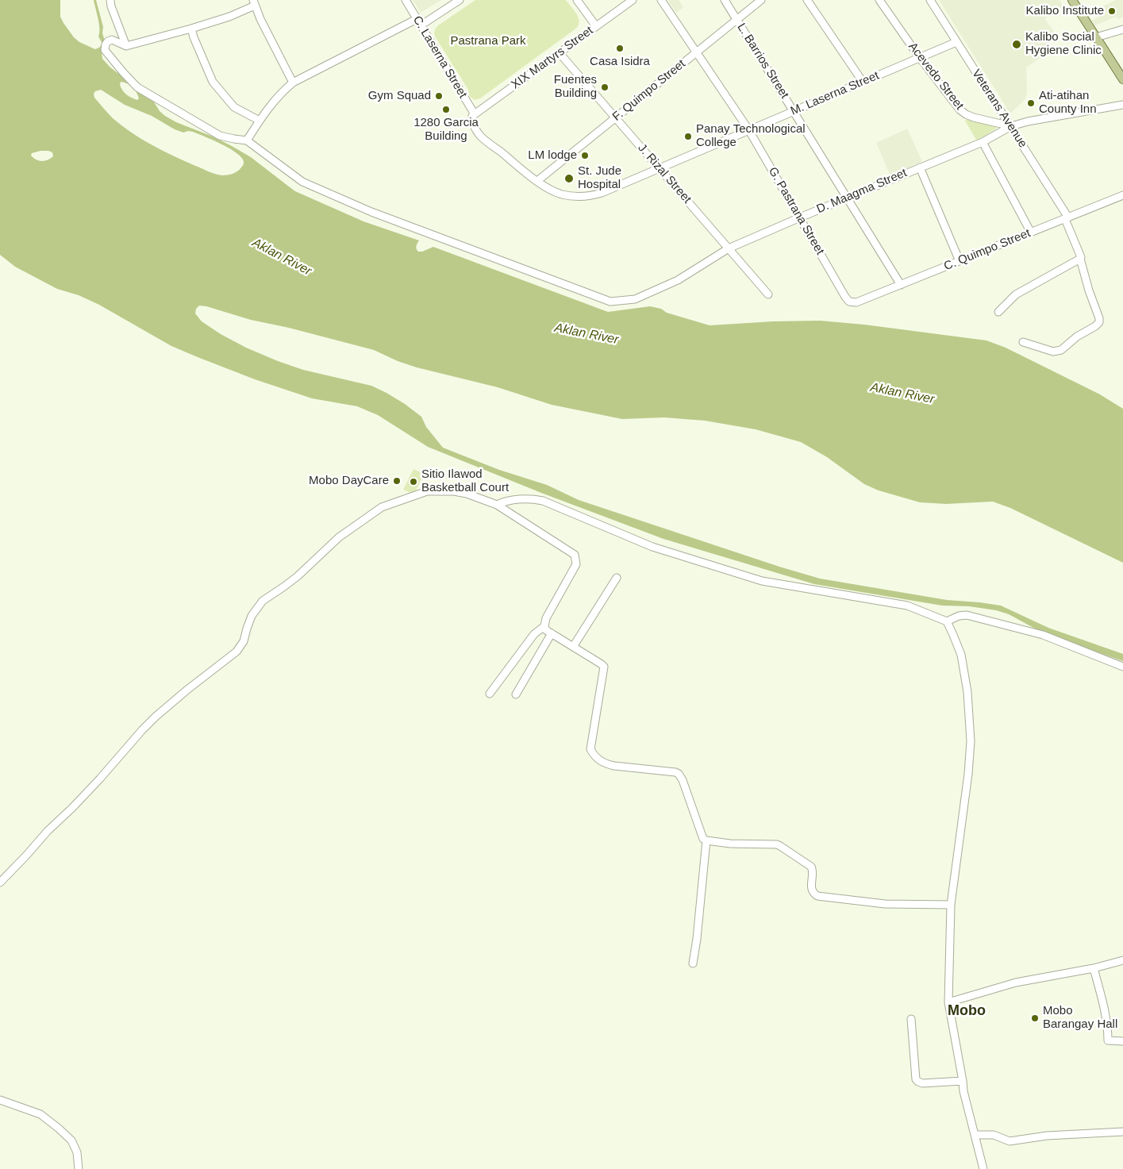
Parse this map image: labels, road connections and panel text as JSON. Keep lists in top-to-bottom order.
{
  "streets": {
    "street": [
      "C. Laserna Street",
      "XIX Martyrs Street",
      "L. Barrios Street",
      "Acevedo Street",
      "F. Quimpo Street",
      "M. Laserna Street",
      "Veterans Avenue",
      "J. Rizal Street",
      "D. Maagma Street",
      "G. Pastrana Street",
      "C. Quimpo Street"
    ]
  },
  "crossings": [
    ["C. Laserna Street", "XIX Martyrs Street"],
    ["C. Laserna Street", "F. Quimpo Street"],
    ["C. Laserna Street", "M. Laserna Street"],
    ["XIX Martyrs Street", "J. Rizal Street"],
    ["L. Barrios Street", "F. Quimpo Street"],
    ["L. Barrios Street", "M. Laserna Street"],
    ["L. Barrios Street", "D. Maagma Street"],
    ["L. Barrios Street", "C. Quimpo Street"],
    ["Acevedo Street", "M. Laserna Street"],
    ["Acevedo Street", "Veterans Avenue"],
    ["Acevedo Street", "D. Maagma Street"],
    ["F. Quimpo Street", "M. Laserna Street"],
    ["F. Quimpo Street", "J. Rizal Street"],
    ["F. Quimpo Street", "G. Pastrana Street"],
    ["M. Laserna Street", "Veterans Avenue"],
    ["M. Laserna Street", "J. Rizal Street"],
    ["M. Laserna Street", "G. Pastrana Street"],
    ["Veterans Avenue", "D. Maagma Street"],
    ["Veterans Avenue", "C. Quimpo Street"],
    ["J. Rizal Street", "D. Maagma Street"],
    ["D. Maagma Street", "G. Pastrana Street"],
    ["G. Pastrana Street", "C. Quimpo Street"]
  ],
  "districts": ["Mobo"],
  "water": ["Aklan River"],
  "parks": ["Pastrana Park"],
  "places": [
    "Kalibo Institute",
    "Kalibo Social Hygiene Clinic",
    "Casa Isidra",
    "Fuentes Building",
    "Gym Squad",
    "Ati-atihan County Inn",
    "1280 Garcia Building",
    "Panay Technological College",
    "LM lodge",
    "St. Jude Hospital",
    "Mobo DayCare",
    "Sitio Ilawod Basketball Court",
    "Mobo Barangay Hall"
  ]
}
